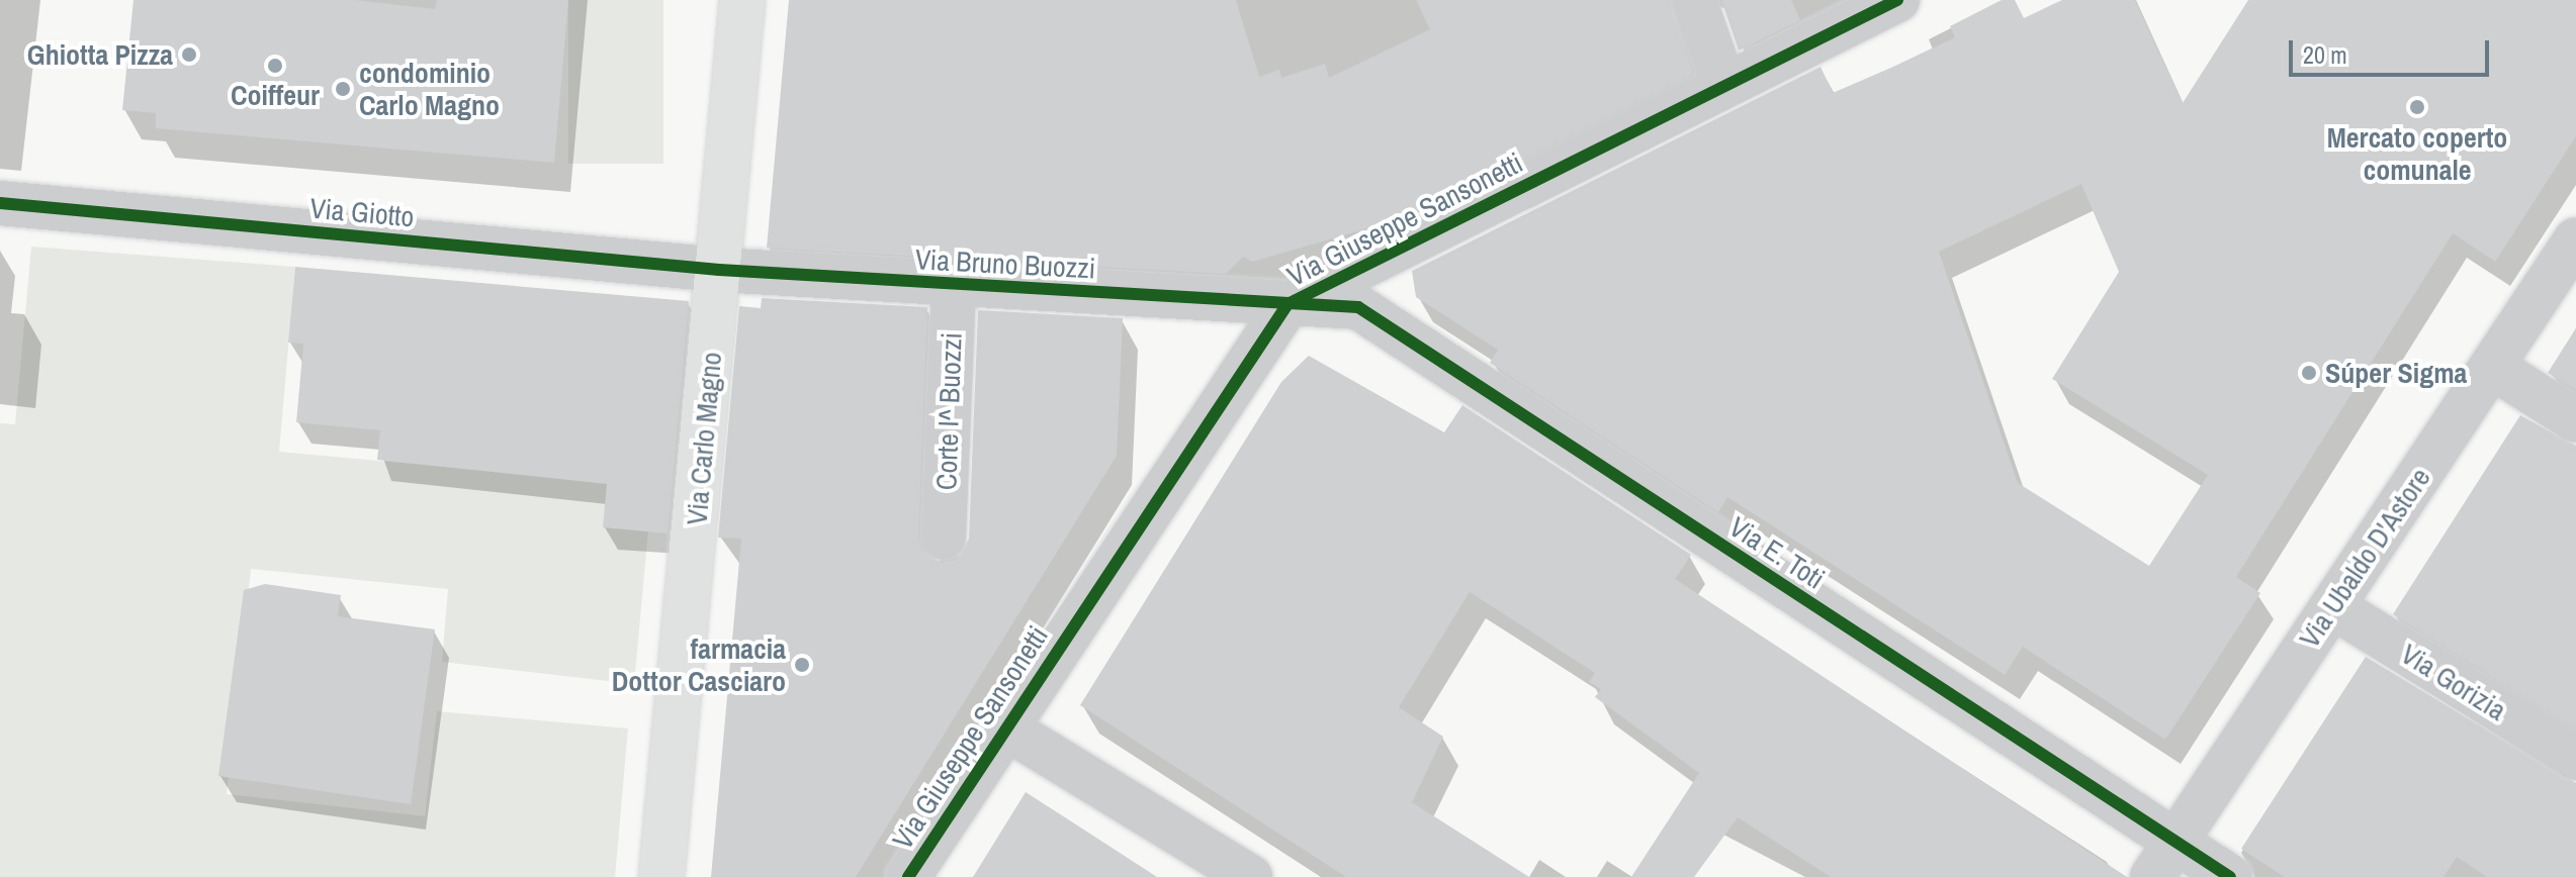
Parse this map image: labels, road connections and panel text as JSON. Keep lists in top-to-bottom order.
{
  "streets": {
    "street": [
      "Via Giotto",
      "Via Giuseppe Sansonetti",
      "Via Bruno Buozzi",
      "Corte I^ Buozzi",
      "Via Carlo Magno",
      "Via E. Toti",
      "Via Ubaldo D'Astore",
      "Via Gorizia"
    ]
  },
  "crossings": [
    ["Via Giotto", "Via Bruno Buozzi"],
    ["Via Giotto", "Via Carlo Magno"],
    ["Via Giuseppe Sansonetti", "Via Bruno Buozzi"],
    ["Via Giuseppe Sansonetti", "Via E. Toti"],
    ["Via Bruno Buozzi", "Corte I^ Buozzi"],
    ["Via Bruno Buozzi", "Via Carlo Magno"],
    ["Via Bruno Buozzi", "Via E. Toti"],
    ["Via E. Toti", "Via Ubaldo D'Astore"],
    ["Via Ubaldo D'Astore", "Via Gorizia"]
  ],
  "places": [
    "Ghiotta Pizza",
    "Coiffeur",
    "condominio Carlo Magno",
    "Mercato coperto comunale",
    "Súper Sigma",
    "farmacia Dottor Casciaro"
  ],
  "scale_bar": "20 m"
}
